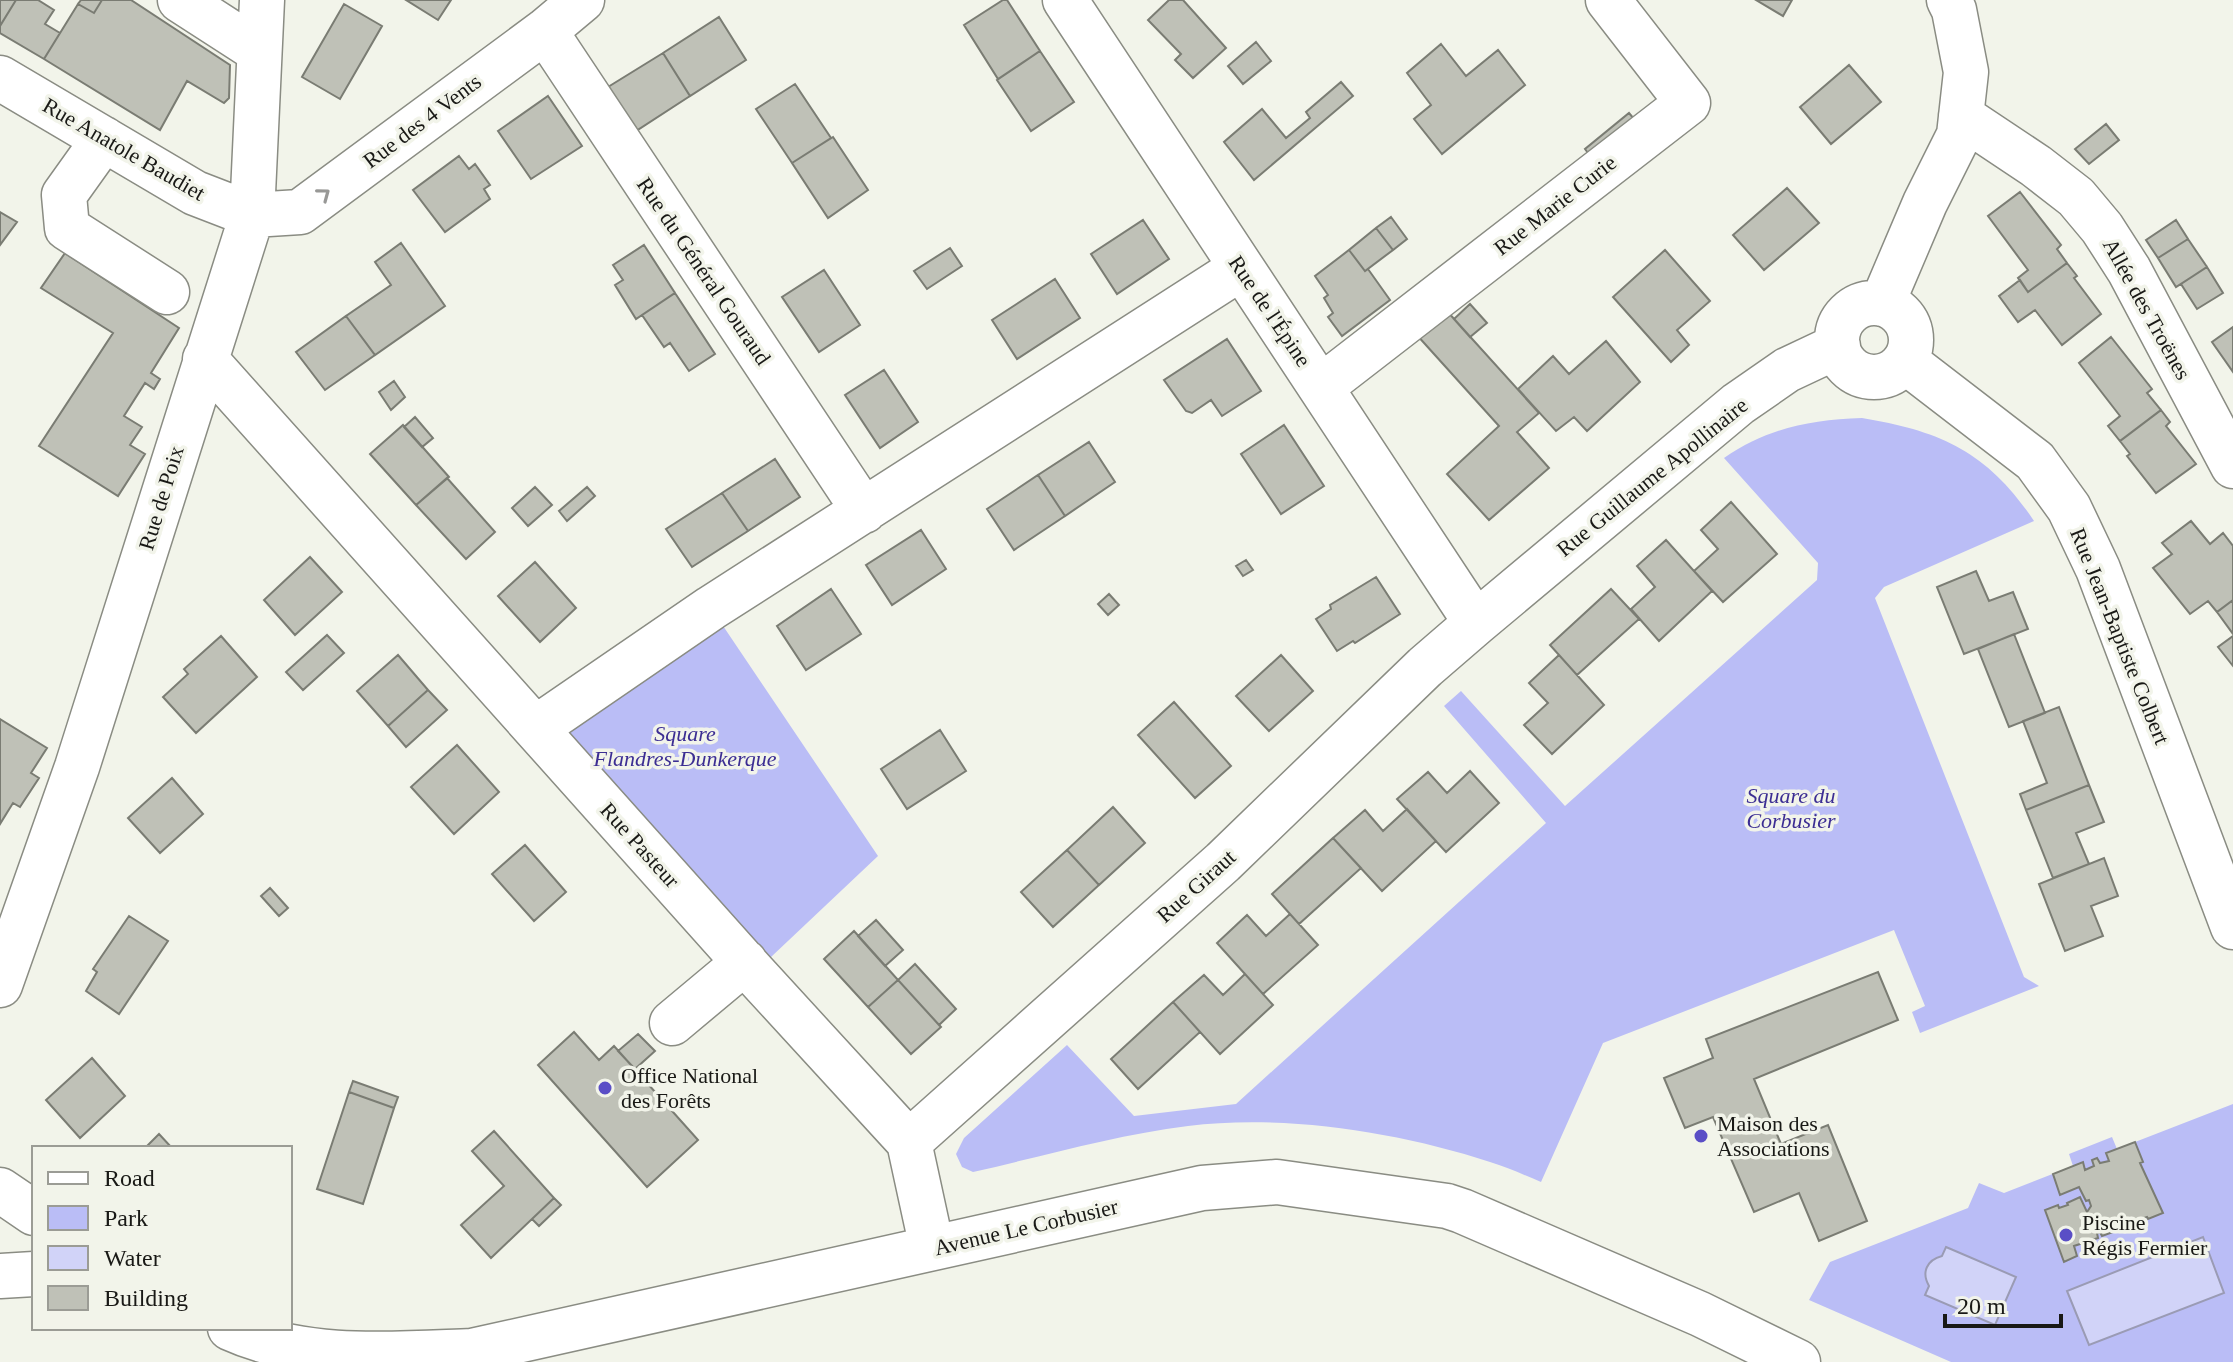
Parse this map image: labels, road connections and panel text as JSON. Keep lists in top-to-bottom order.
{
  "streets": {
    "street": [
      "Rue des 4 Vents",
      "Rue Anatole Baudiet",
      "Rue Marie Curie",
      "Rue du Général Gouraud",
      "Allée des Troënes",
      "Rue de l'Épine",
      "Rue Guillaume Apollinaire",
      "Rue de Poix",
      "Rue Jean-Baptiste Colbert",
      "Rue Pasteur",
      "Rue Giraut",
      "Avenue Le Corbusier"
    ]
  },
  "crossings": [
    ["Rue des 4 Vents", "Rue Anatole Baudiet"],
    ["Rue des 4 Vents", "Rue du Général Gouraud"],
    ["Rue des 4 Vents", "Rue de Poix"],
    ["Rue Anatole Baudiet", "Rue de Poix"],
    ["Rue Marie Curie", "Rue de l'Épine"],
    ["Rue de l'Épine", "Rue Guillaume Apollinaire"],
    ["Rue de l'Épine", "Rue Giraut"],
    ["Rue Guillaume Apollinaire", "Rue Jean-Baptiste Colbert"],
    ["Rue Guillaume Apollinaire", "Rue Giraut"],
    ["Rue de Poix", "Rue Pasteur"],
    ["Rue Pasteur", "Rue Giraut"]
  ],
  "one_way": ["Rue des 4 Vents"],
  "parks": ["Square Flandres-Dunkerque", "Square du Corbusier"],
  "places": ["Office National des Forêts", "Maison des Associations", "Piscine Régis Fermier"],
  "legend": [
    "Road",
    "Park",
    "Water",
    "Building"
  ],
  "scale_bar": "20 m"
}
